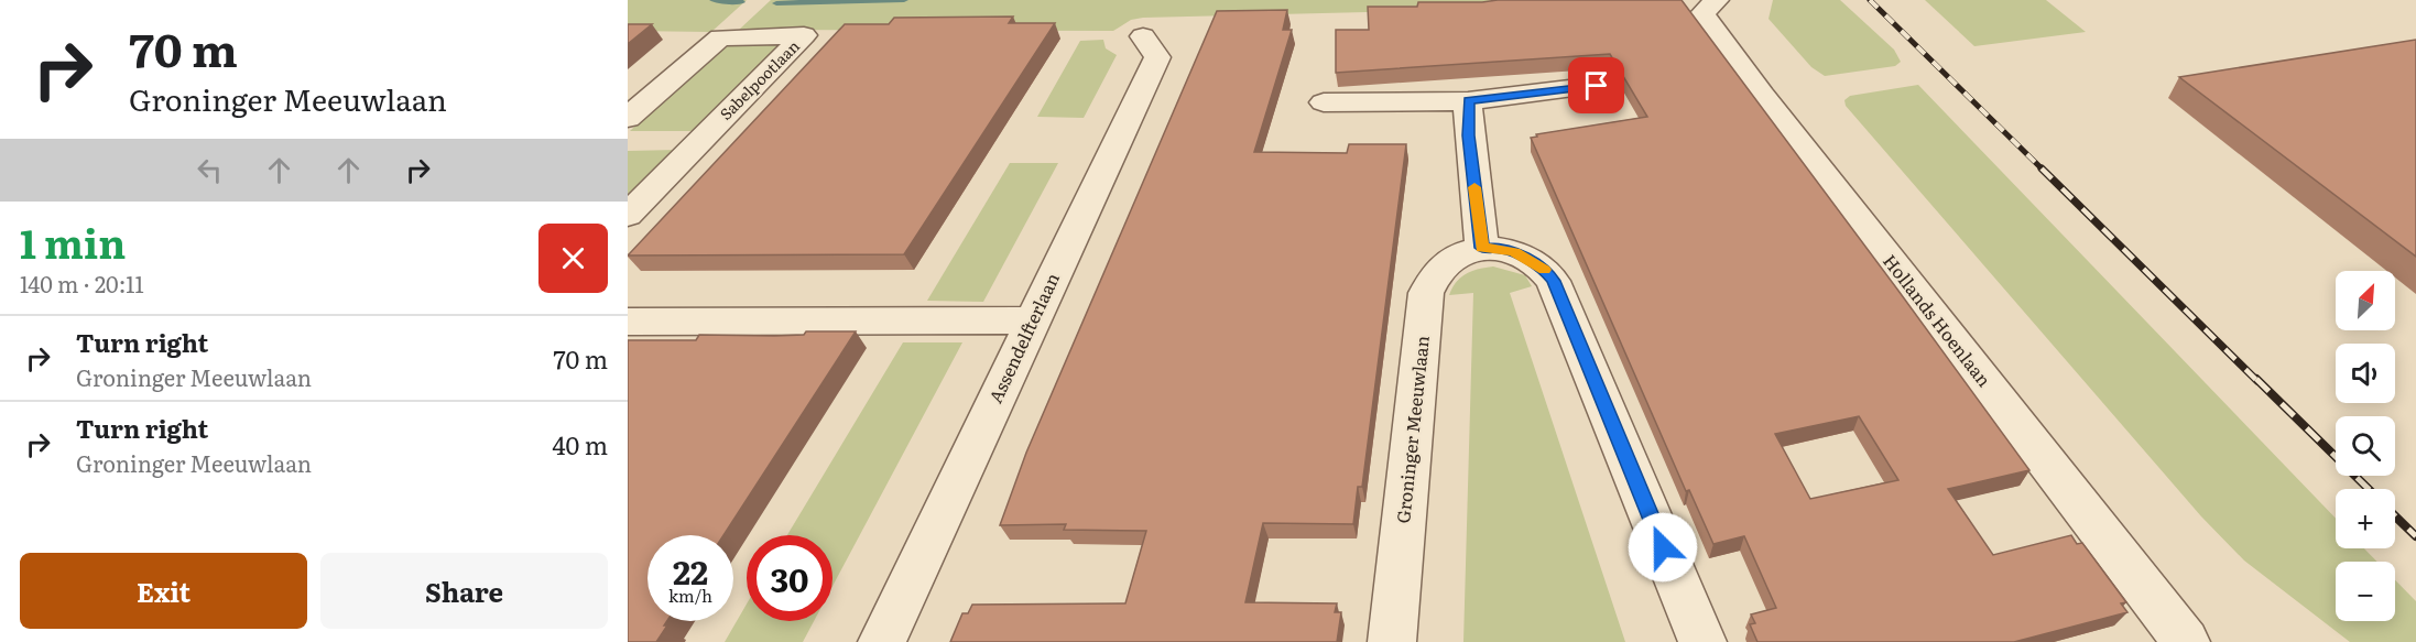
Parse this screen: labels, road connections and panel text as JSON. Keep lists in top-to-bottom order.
{
  "streets": {
    "street": [
      "Sabelpootlaan",
      "Hollands Hoenlaan",
      "Assendelfterlaan",
      "Groninger Meeuwlaan"
    ]
  },
  "north": "top right",
  "page": {
    "turn": ["70 m", "Groninger Meeuwlaan"],
    "heading": ["1 min", "140 m · 20:11"],
    "map_buttons": ["+", "−"],
    "list": [
      {
        "name": "Turn right",
        "note": "Groninger Meeuwlaan",
        "value": "70 m"
      },
      {
        "name": "Turn right",
        "note": "Groninger Meeuwlaan",
        "value": "40 m"
      }
    ],
    "speed": "22 km/h",
    "limit": "30",
    "buttons": ["Exit", "Share"]
  }
}
